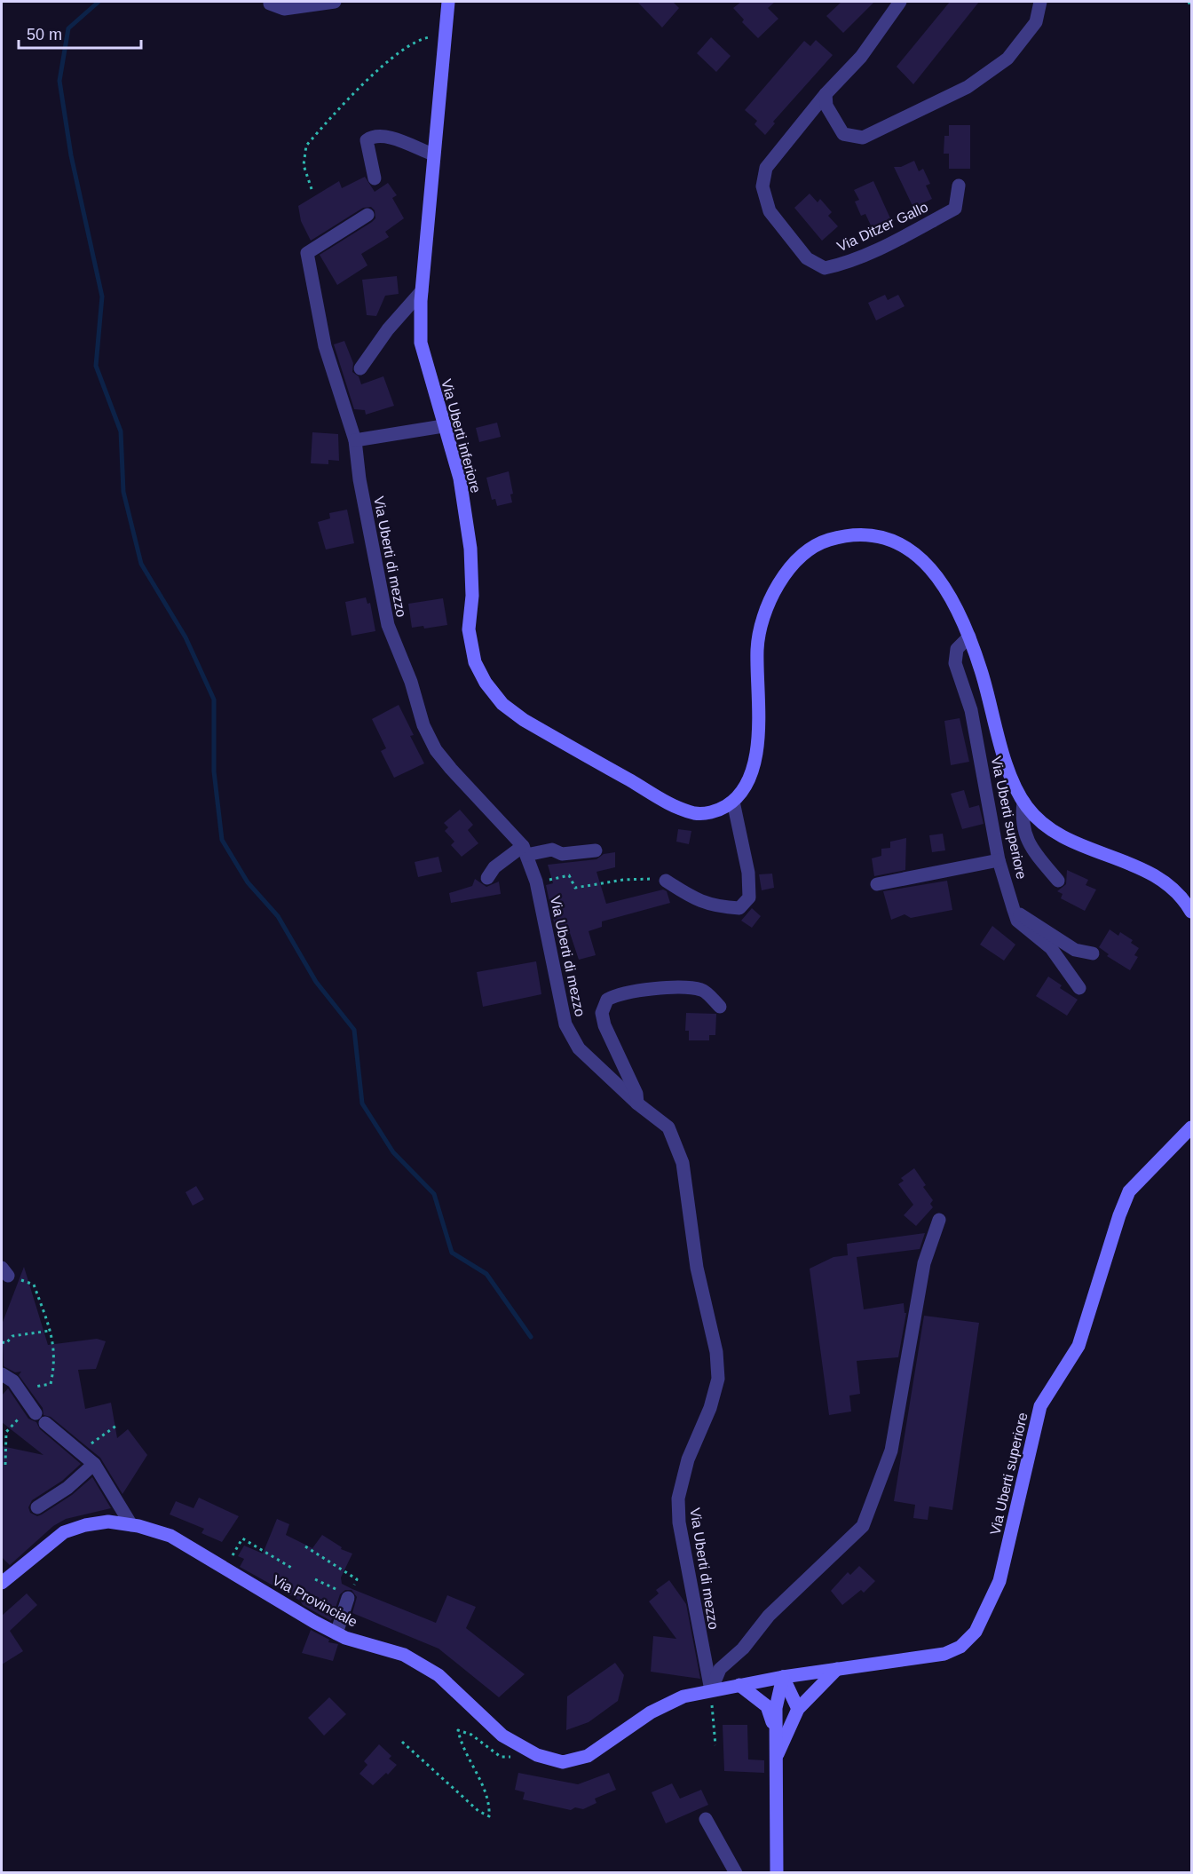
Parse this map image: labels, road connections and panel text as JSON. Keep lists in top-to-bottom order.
{
  "streets": {
    "main road": ["Via Uberti inferiore", "Via Uberti superiore", "Via Provinciale"],
    "street": ["Via Ditzer Gallo", "Via Uberti di mezzo"]
  },
  "crossings": [
    ["Via Uberti inferiore", "Via Uberti superiore"],
    ["Via Uberti di mezzo", "Via Provinciale"],
    ["Via Uberti superiore", "Via Provinciale"]
  ],
  "scale_bar": "50 m"
}
